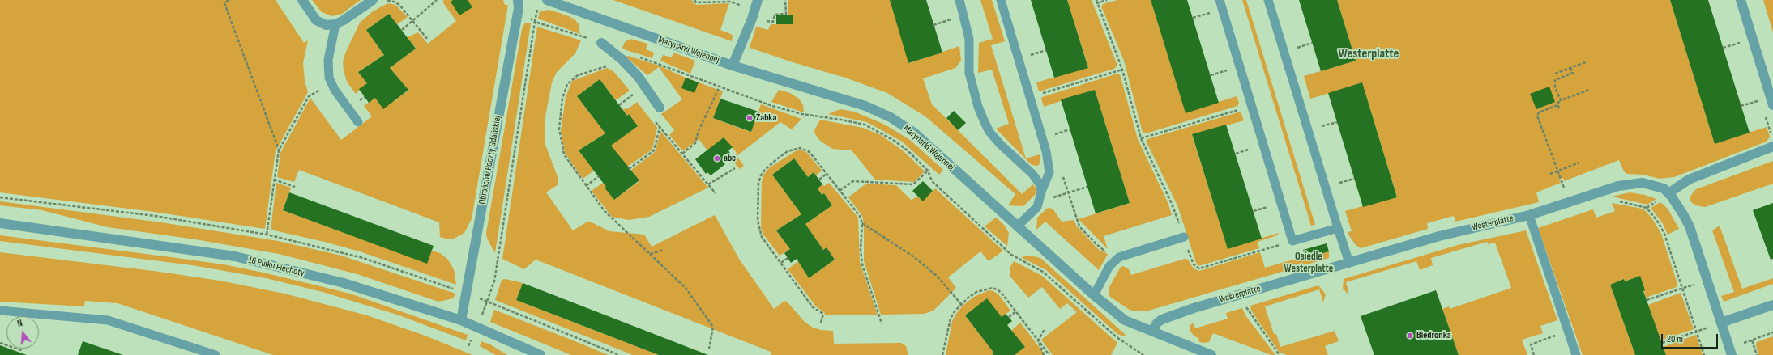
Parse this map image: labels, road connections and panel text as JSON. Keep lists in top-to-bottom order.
{
  "streets": {
    "street": [
      "Marynarki Wojennej",
      "Obrońców Poczty Gdańskiej",
      "Westerplatte",
      "16 Pułku Piechoty"
    ]
  },
  "crossings": [
    ["Marynarki Wojennej", "Westerplatte"],
    ["Obrońców Poczty Gdańskiej", "16 Pułku Piechoty"]
  ],
  "districts": ["Westerplatte", "Osiedle Westerplatte"],
  "places": ["Żabka", "abc", "Biedronka"],
  "scale_bar": "20 m",
  "north": "top"
}
